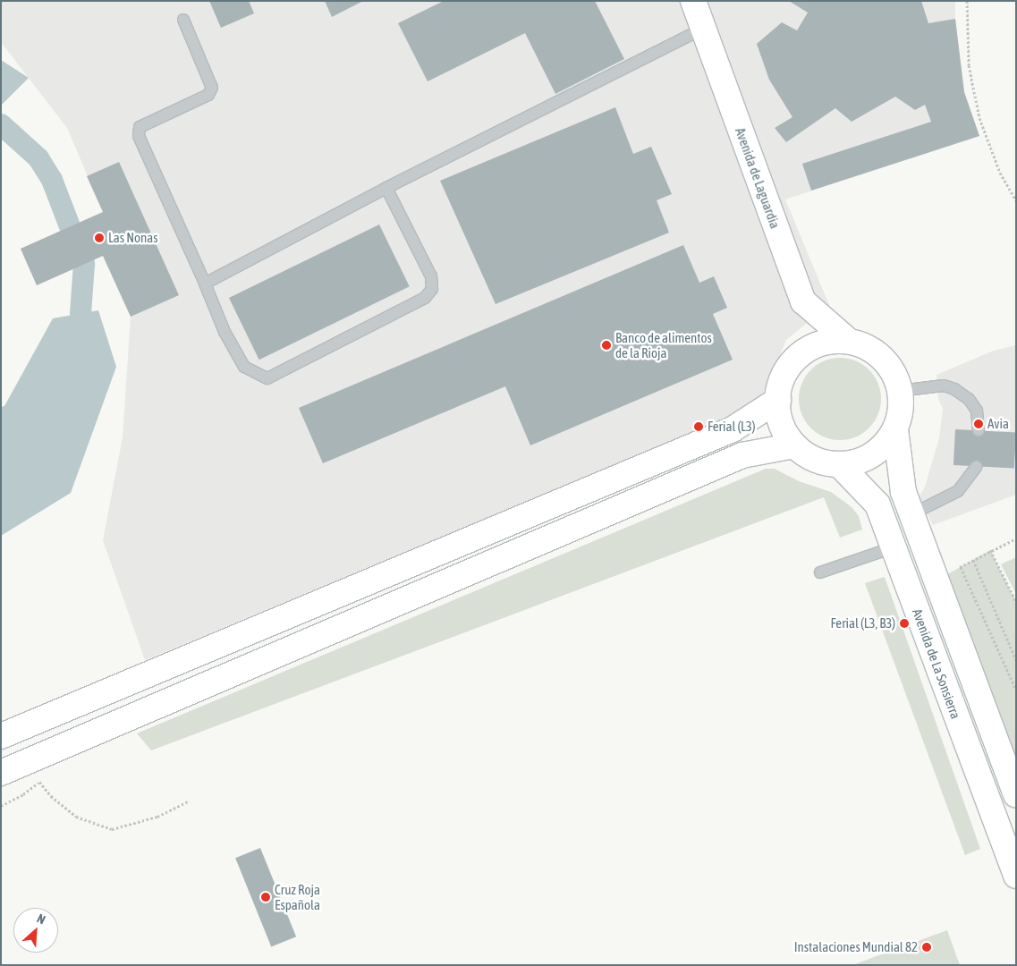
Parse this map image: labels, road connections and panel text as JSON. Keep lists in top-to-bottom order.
{
  "streets": {
    "main road": ["Avenida de Laguardia", "Avenida de La Sonsierra"]
  },
  "crossings": [
    ["Avenida de Laguardia", "Avenida de La Sonsierra"]
  ],
  "places": [
    "Las Nonas",
    "Banco de alimentos de la Rioja",
    "Avia",
    "Ferial (L3)",
    "Ferial (L3, B3)",
    "Cruz Roja Española",
    "Instalaciones Mundial 82"
  ],
  "north": "top right"
}
